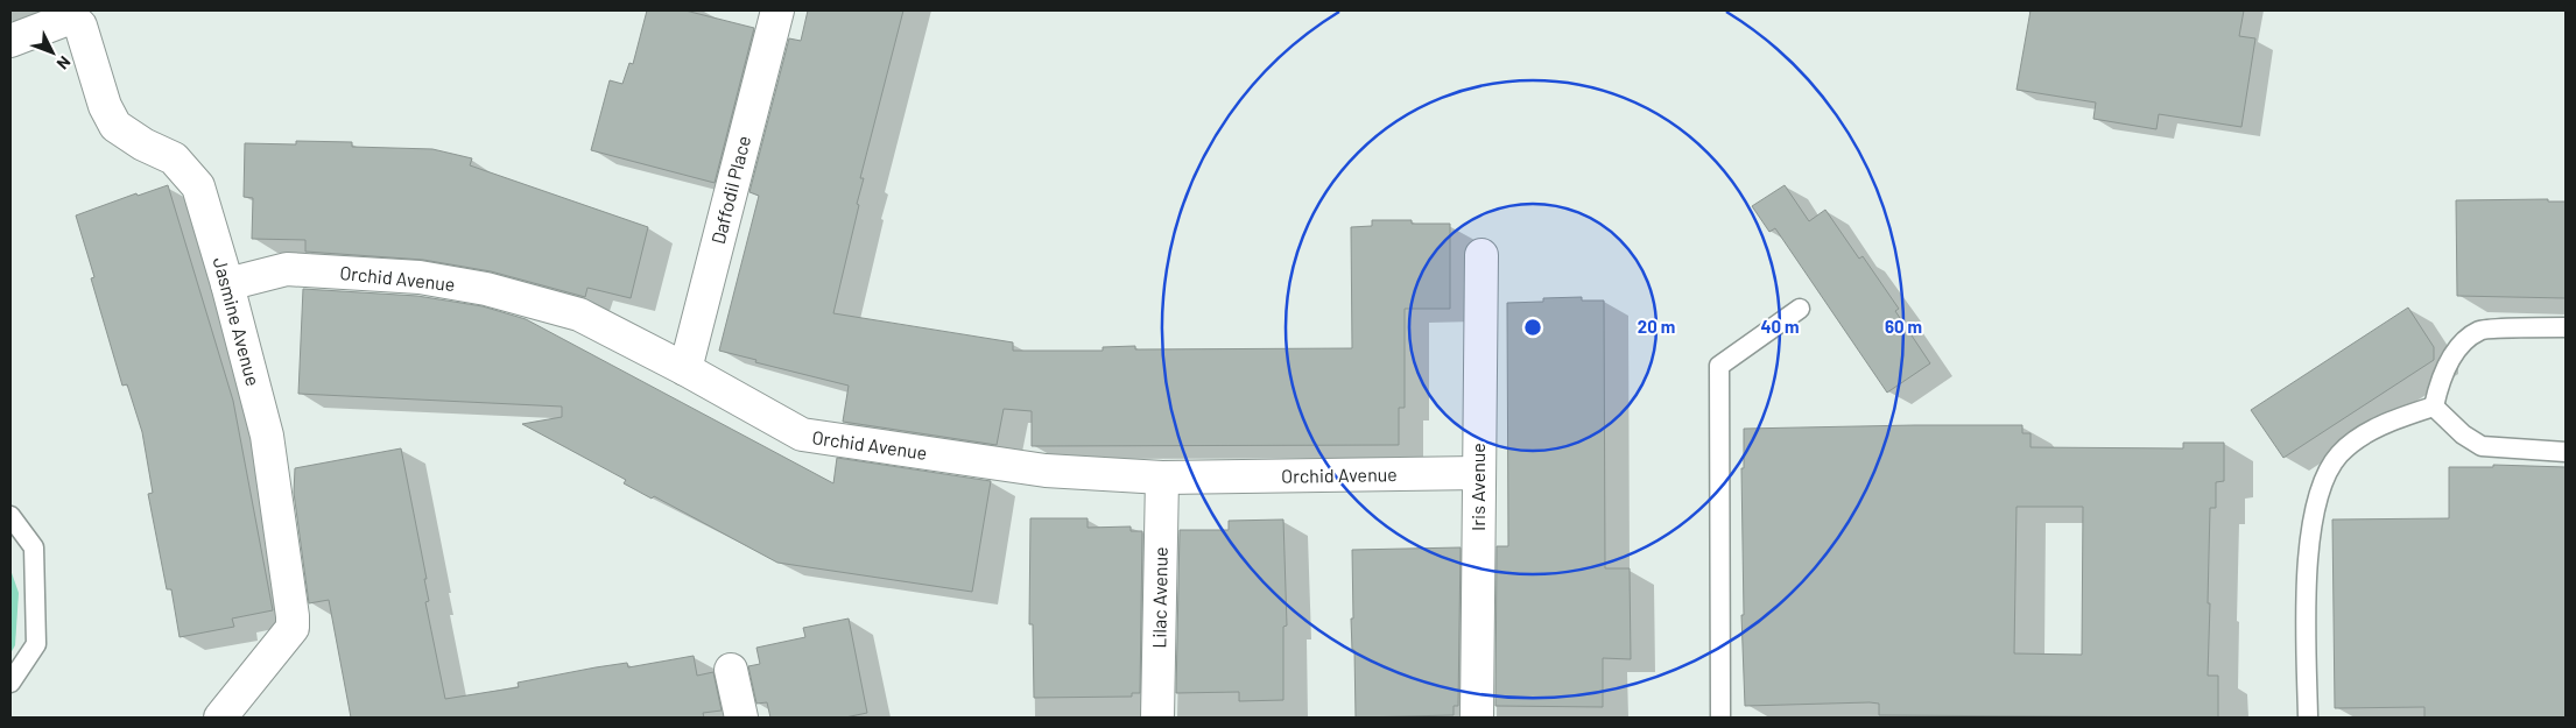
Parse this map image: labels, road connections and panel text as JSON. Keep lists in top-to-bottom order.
{
  "streets": {
    "street": [
      "Daffodil Place",
      "Orchid Avenue",
      "Jasmine Avenue",
      "Iris Avenue",
      "Lilac Avenue"
    ]
  },
  "crossings": [
    ["Daffodil Place", "Orchid Avenue"],
    ["Orchid Avenue", "Jasmine Avenue"],
    ["Orchid Avenue", "Iris Avenue"],
    ["Orchid Avenue", "Lilac Avenue"]
  ],
  "north": "bottom right",
  "rings": ["20 m", "40 m", "60 m"]
}
